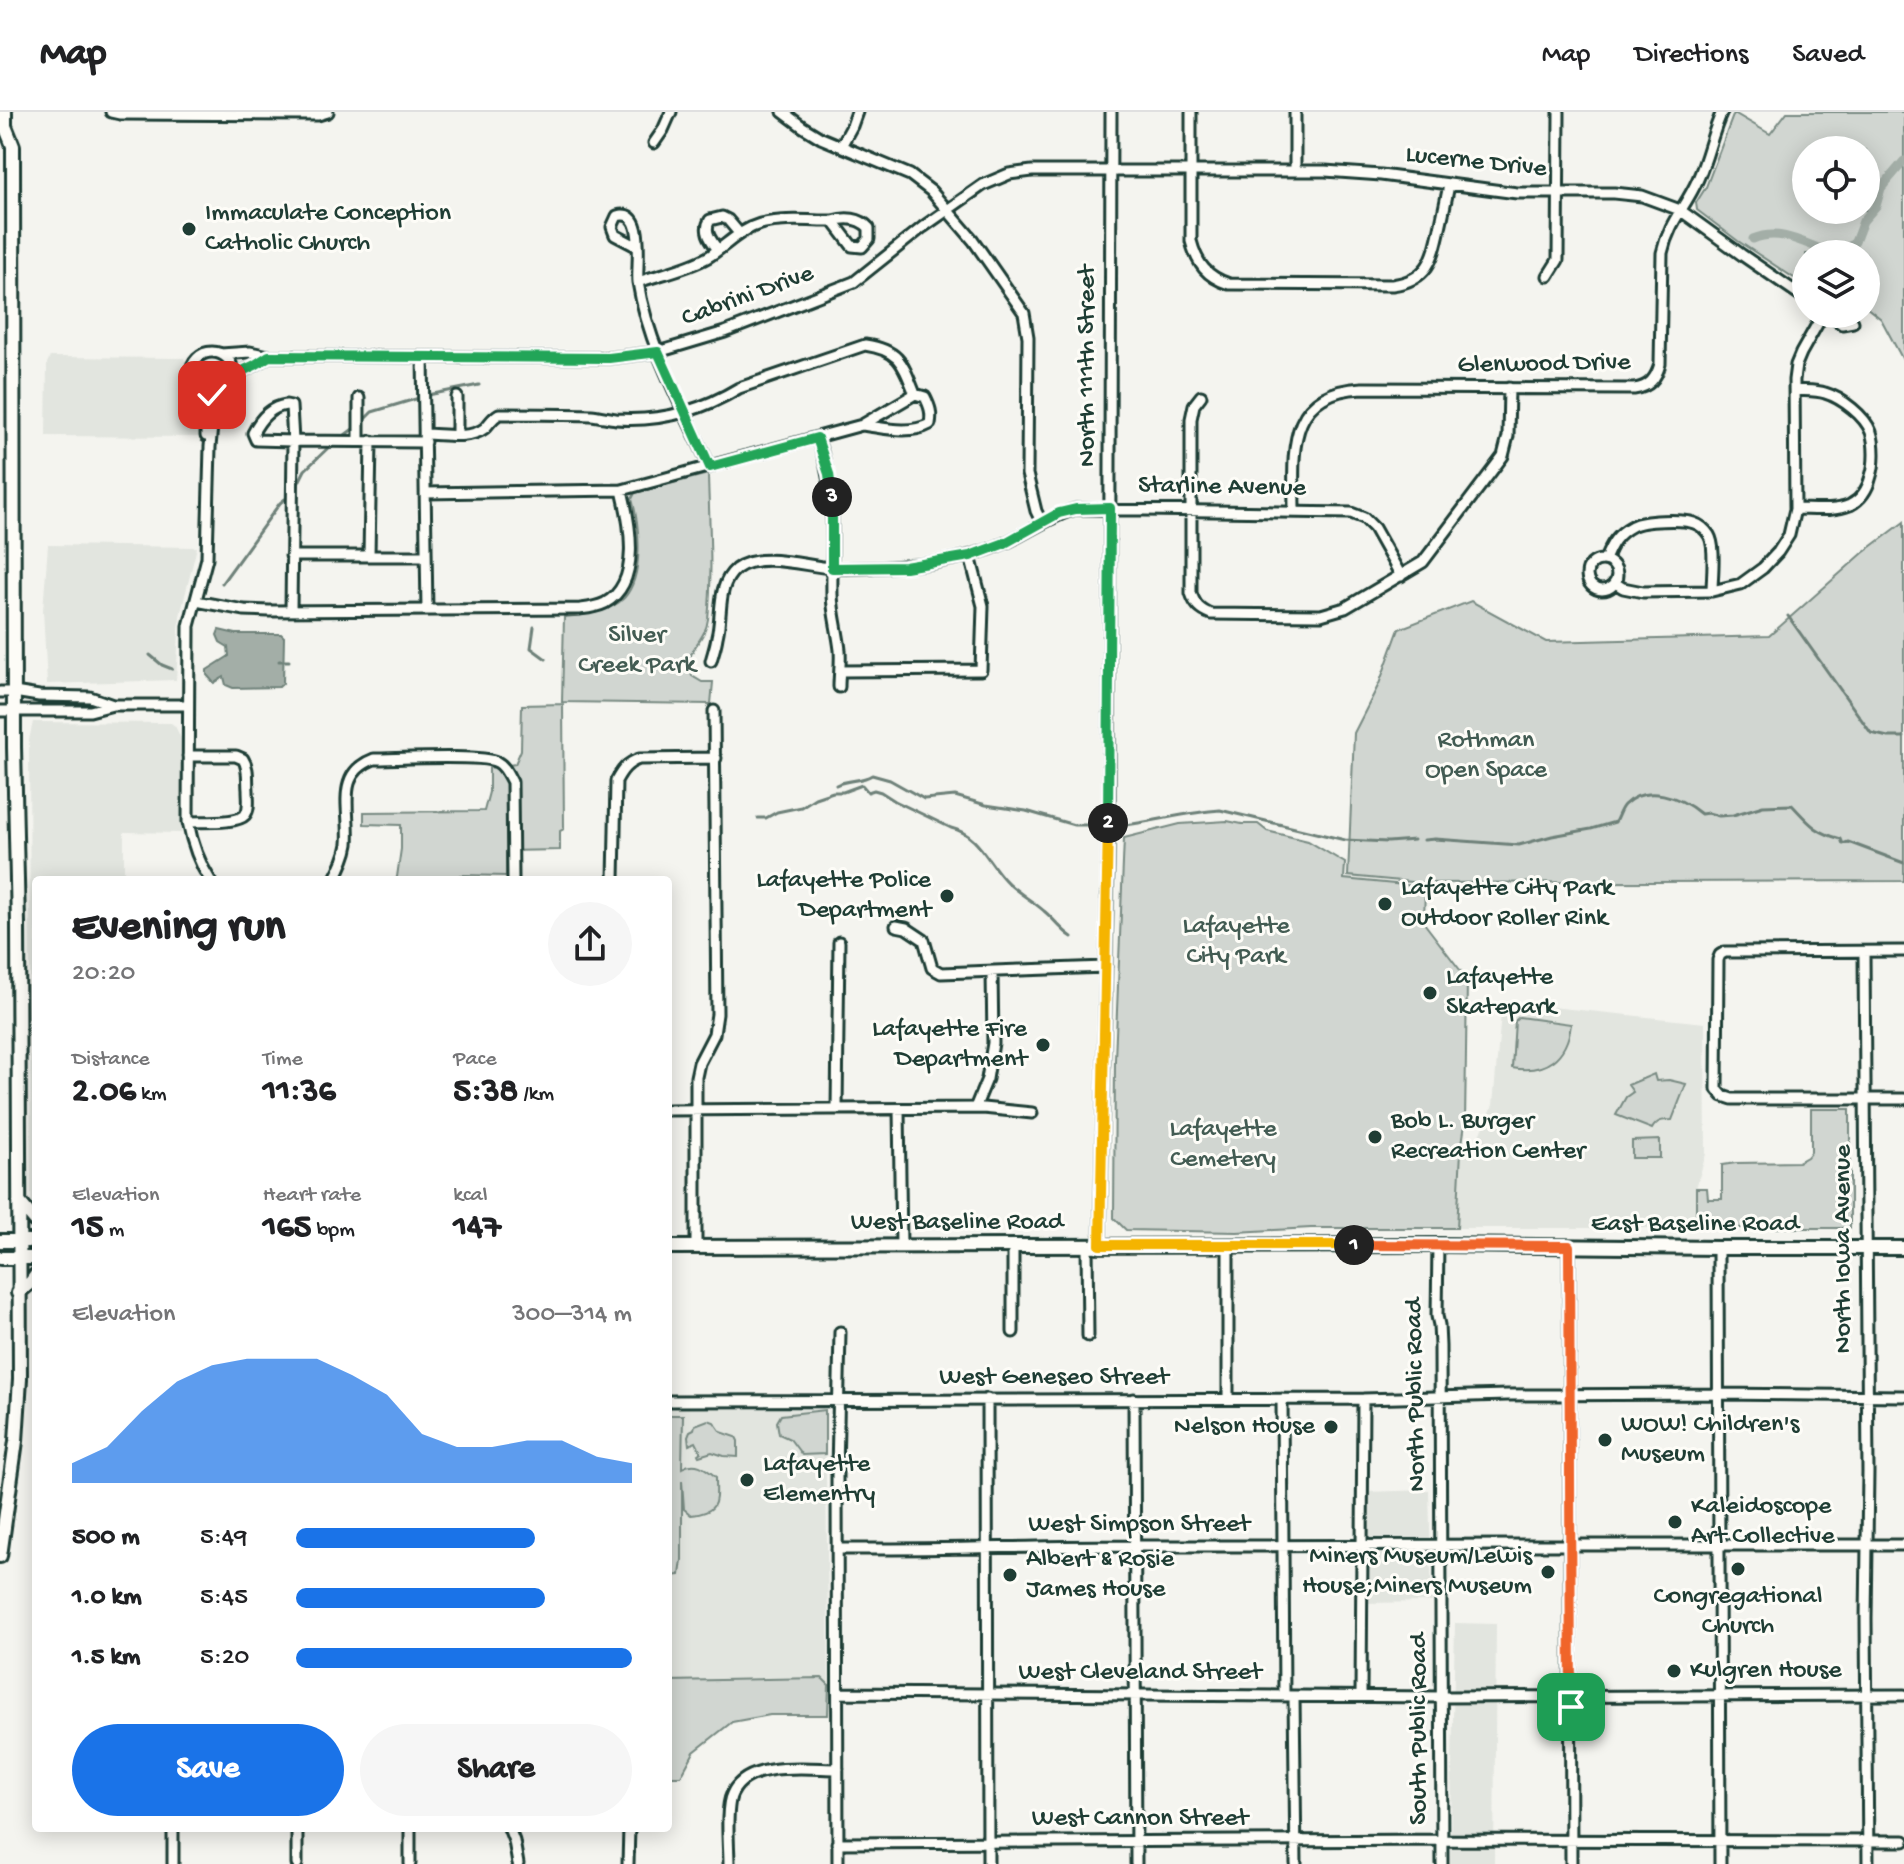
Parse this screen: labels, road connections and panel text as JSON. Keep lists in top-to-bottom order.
{
  "streets": {
    "main road": ["West Baseline Road", "East Baseline Road"],
    "street": [
      "Lucerne Drive",
      "Cabrini Drive",
      "Glenwood Drive",
      "North 111th Street",
      "Starline Avenue",
      "North Iowa Avenue",
      "West Geneseo Street",
      "North Public Road",
      "West Simpson Street",
      "West Cleveland Street",
      "South Public Road",
      "West Cannon Street"
    ]
  },
  "crossings": [
    ["Lucerne Drive", "Cabrini Drive"],
    ["Lucerne Drive", "Glenwood Drive"],
    ["Lucerne Drive", "North 111th Street"],
    ["Cabrini Drive", "North 111th Street"],
    ["Glenwood Drive", "Starline Avenue"],
    ["North 111th Street", "Starline Avenue"],
    ["North 111th Street", "West Baseline Road"],
    ["West Baseline Road", "East Baseline Road"],
    ["West Baseline Road", "North Public Road"],
    ["East Baseline Road", "North Iowa Avenue"],
    ["East Baseline Road", "North Public Road"],
    ["North Iowa Avenue", "West Geneseo Street"],
    ["North Iowa Avenue", "West Simpson Street"],
    ["North Iowa Avenue", "West Cleveland Street"],
    ["North Iowa Avenue", "West Cannon Street"],
    ["West Geneseo Street", "North Public Road"],
    ["North Public Road", "West Simpson Street"],
    ["North Public Road", "South Public Road"],
    ["West Simpson Street", "South Public Road"],
    ["West Cleveland Street", "South Public Road"],
    ["South Public Road", "West Cannon Street"]
  ],
  "parks": [
    "Silver Creek Park",
    "Rothman Open Space",
    "Lafayette City Park",
    "Lafayette Cemetery"
  ],
  "places": [
    "Immaculate Conception Catholic Church",
    "Lafayette Police Department",
    "Lafayette City Park Outdoor Roller Rink",
    "Lafayette Skatepark",
    "Lafayette Fire Department",
    "Bob L. Burger Recreation Center",
    "Nelson House",
    "WOW! Children's Museum",
    "Lafayette Elementry",
    "Kaleidoscope Art Collective",
    "Congregational Church",
    "Miners Museum/Lewis House;Miners Museum",
    "Albert & Rosie James House",
    "Kulgren House"
  ],
  "page": {
    "header": "Map",
    "nav": ["Map", "Directions", "Saved"],
    "pins": ["3", "2", "1"],
    "heading": ["Evening run", "20:20"],
    "stats": [
      ["Distance", "2.06 km"],
      ["Time", "11:36"],
      ["Pace", "5:38 /km"],
      ["Elevation", "15 m"],
      ["Heart rate", "165 bpm"],
      ["kcal", "147"]
    ],
    "chart": ["Elevation", "300–314 m"],
    "list": [
      {
        "name": "500 m",
        "note": "5:49"
      },
      {
        "name": "1.0 km",
        "note": "5:45"
      },
      {
        "name": "1.5 km",
        "note": "5:20"
      }
    ],
    "buttons": ["Save", "Share"]
  }
}
